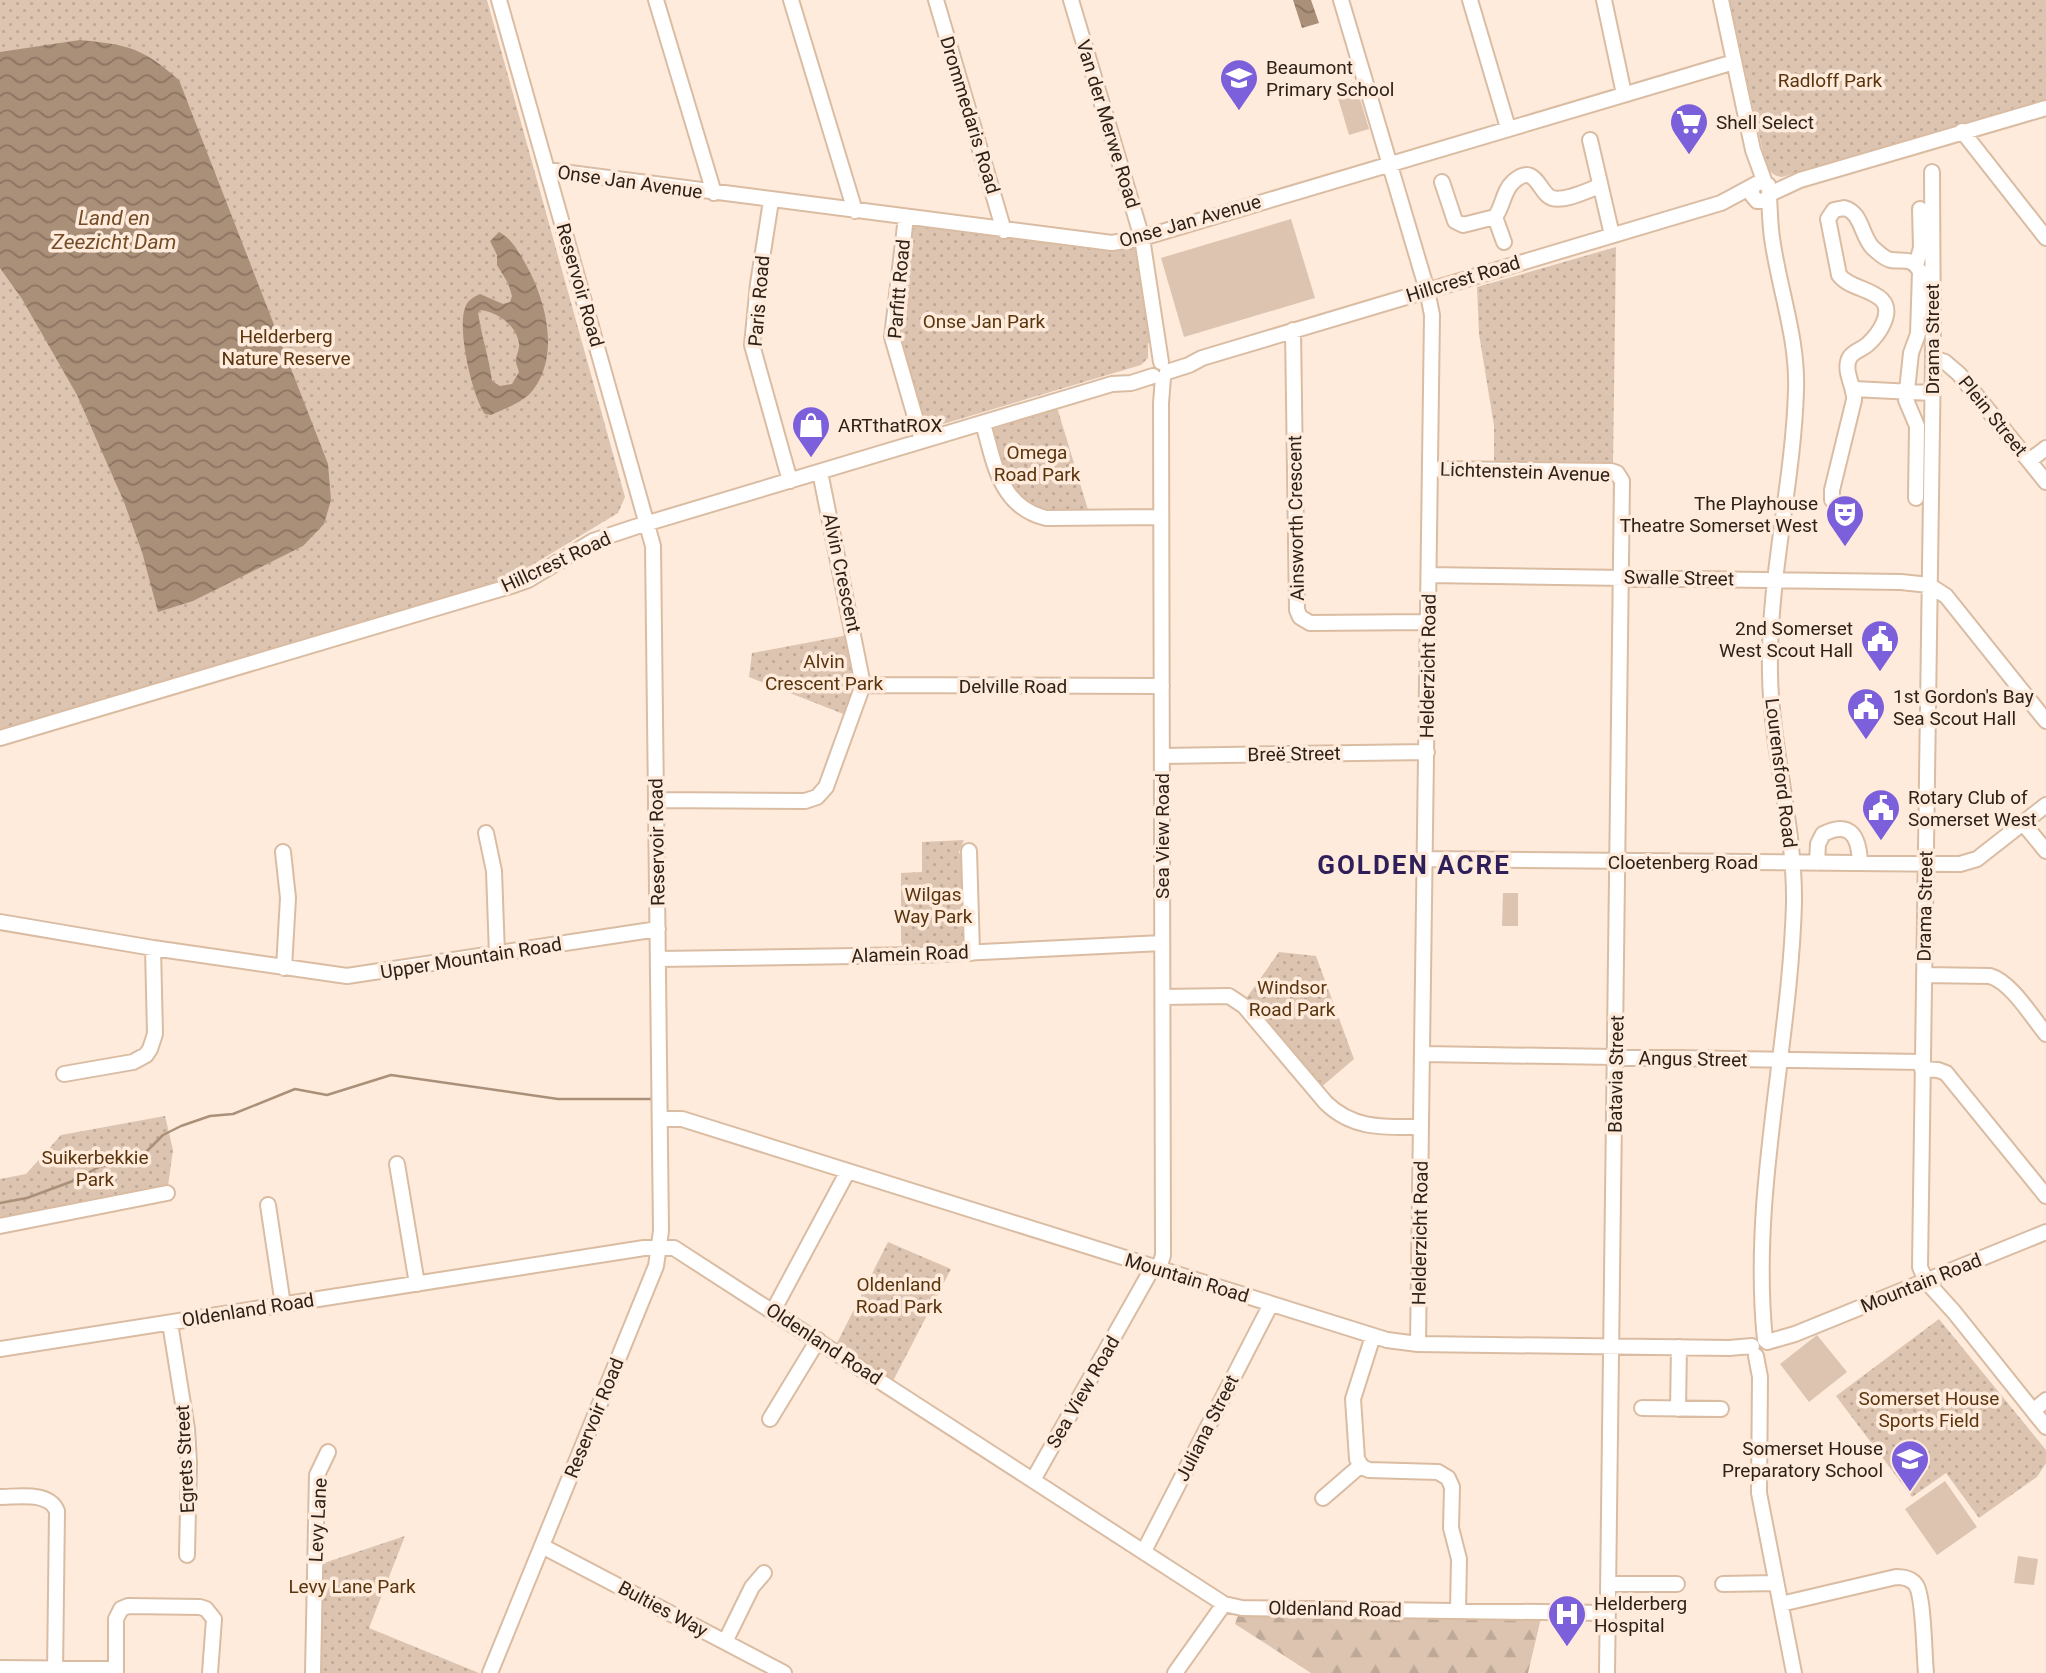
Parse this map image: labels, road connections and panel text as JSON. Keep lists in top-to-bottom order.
{
  "streets": {
    "street": [
      "Drommedaris Road",
      "Van der Merwe Road",
      "Onse Jan Avenue",
      "Hillcrest Road",
      "Reservoir Road",
      "Parfitt Road",
      "Paris Road",
      "Drama Street",
      "Plein Street",
      "Lichtenstein Avenue",
      "Ainsworth Crescent",
      "Alvin Crescent",
      "Swalle Street",
      "Helderzicht Road",
      "Delville Road",
      "Breë Street",
      "Lourensford Road",
      "Sea View Road",
      "Cloetenberg Road",
      "Alamein Road",
      "Upper Mountain Road",
      "Angus Street",
      "Batavia Street",
      "Mountain Road",
      "Oldenland Road",
      "Juliana Street",
      "Egrets Street",
      "Levy Lane",
      "Bulties Way"
    ]
  },
  "crossings": [
    ["Drommedaris Road", "Onse Jan Avenue"],
    ["Van der Merwe Road", "Onse Jan Avenue"],
    ["Van der Merwe Road", "Hillcrest Road"],
    ["Van der Merwe Road", "Sea View Road"],
    ["Onse Jan Avenue", "Reservoir Road"],
    ["Onse Jan Avenue", "Parfitt Road"],
    ["Onse Jan Avenue", "Paris Road"],
    ["Onse Jan Avenue", "Helderzicht Road"],
    ["Onse Jan Avenue", "Lourensford Road"],
    ["Hillcrest Road", "Reservoir Road"],
    ["Hillcrest Road", "Parfitt Road"],
    ["Hillcrest Road", "Paris Road"],
    ["Hillcrest Road", "Ainsworth Crescent"],
    ["Hillcrest Road", "Alvin Crescent"],
    ["Hillcrest Road", "Helderzicht Road"],
    ["Hillcrest Road", "Lourensford Road"],
    ["Hillcrest Road", "Sea View Road"],
    ["Reservoir Road", "Alamein Road"],
    ["Reservoir Road", "Upper Mountain Road"],
    ["Reservoir Road", "Mountain Road"],
    ["Reservoir Road", "Oldenland Road"],
    ["Reservoir Road", "Bulties Way"],
    ["Drama Street", "Plein Street"],
    ["Drama Street", "Swalle Street"],
    ["Drama Street", "Cloetenberg Road"],
    ["Drama Street", "Angus Street"],
    ["Drama Street", "Mountain Road"],
    ["Lichtenstein Avenue", "Helderzicht Road"],
    ["Lichtenstein Avenue", "Batavia Street"],
    ["Ainsworth Crescent", "Helderzicht Road"],
    ["Alvin Crescent", "Delville Road"],
    ["Swalle Street", "Helderzicht Road"],
    ["Swalle Street", "Lourensford Road"],
    ["Swalle Street", "Batavia Street"],
    ["Helderzicht Road", "Breë Street"],
    ["Helderzicht Road", "Cloetenberg Road"],
    ["Helderzicht Road", "Angus Street"],
    ["Helderzicht Road", "Mountain Road"],
    ["Delville Road", "Sea View Road"],
    ["Breë Street", "Sea View Road"],
    ["Lourensford Road", "Cloetenberg Road"],
    ["Lourensford Road", "Angus Street"],
    ["Lourensford Road", "Mountain Road"],
    ["Sea View Road", "Alamein Road"],
    ["Sea View Road", "Mountain Road"],
    ["Sea View Road", "Oldenland Road"],
    ["Cloetenberg Road", "Batavia Street"],
    ["Angus Street", "Batavia Street"],
    ["Batavia Street", "Mountain Road"],
    ["Batavia Street", "Oldenland Road"],
    ["Mountain Road", "Juliana Street"],
    ["Oldenland Road", "Juliana Street"],
    ["Oldenland Road", "Egrets Street"]
  ],
  "districts": ["GOLDEN ACRE"],
  "water": ["Land en Zeezicht Dam"],
  "parks": [
    "Radloff Park",
    "Onse Jan Park",
    "Helderberg Nature Reserve",
    "Omega Road Park",
    "Alvin Crescent Park",
    "Wilgas Way Park",
    "Windsor Road Park",
    "Suikerbekkie Park",
    "Oldenland Road Park",
    "Somerset House Sports Field",
    "Levy Lane Park"
  ],
  "places": {
    "school or university": ["Beaumont Primary School", "Somerset House Preparatory School"],
    "supermarket": ["Shell Select"],
    "shop": ["ARTthatROX"],
    "theatre": ["The Playhouse Theatre Somerset West"],
    "public building": ["2nd Somerset West Scout Hall", "1st Gordon's Bay Sea Scout Hall", "Rotary Club of Somerset West"],
    "hospital": ["Helderberg Hospital"]
  }
}
